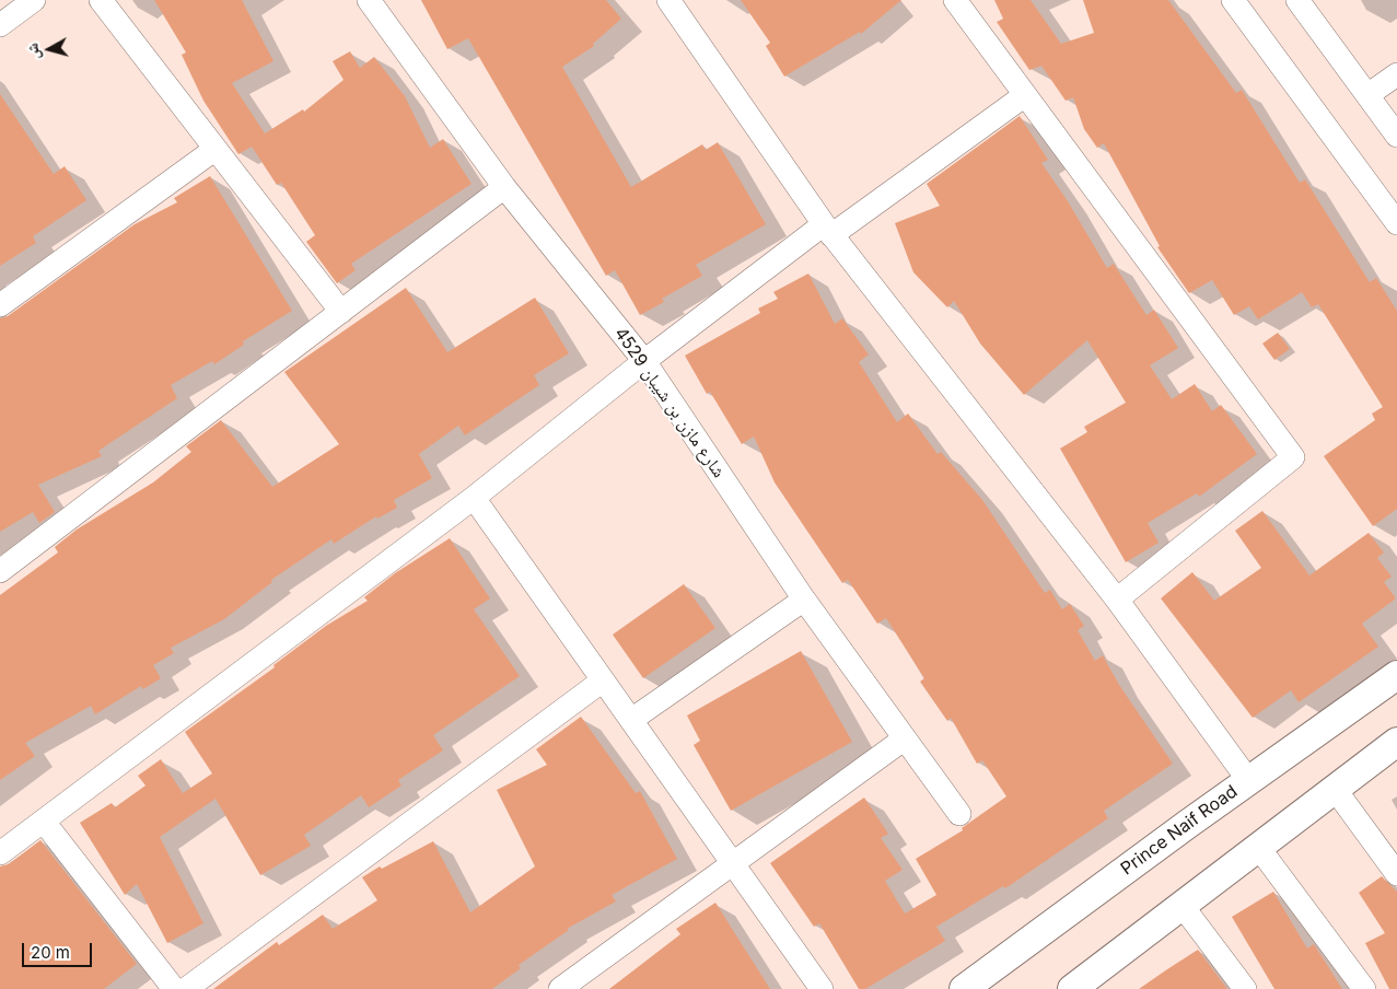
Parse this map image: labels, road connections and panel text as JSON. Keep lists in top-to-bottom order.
{
  "streets": {
    "main road": ["Prince Naif Road"],
    "street": ["شارع مازن بن شيبان 4529"]
  },
  "scale_bar": "20 m",
  "north": "left"
}
